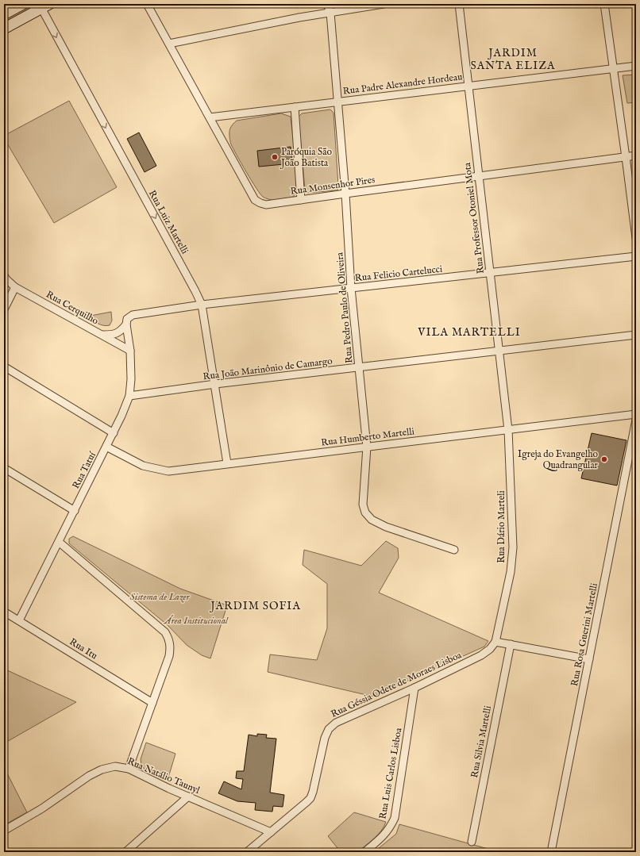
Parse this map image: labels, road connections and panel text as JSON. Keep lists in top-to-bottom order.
{
  "streets": {
    "street": [
      "Rua Padre Alexandre Hordeau",
      "Rua Monsenhor Pires",
      "Rua Professor Otoniel Mota",
      "Rua Luiz Martelli",
      "Rua Felicio Cartelucci",
      "Rua Cerquilho",
      "Rua Pedro Paulo de Oliveira",
      "Rua João Marinônio de Camargo",
      "Rua Humberto Martelli",
      "Rua Tatuí",
      "Rua Dário Marteli",
      "Rua Rosa Guerini Martelli",
      "Rua Itu",
      "Rua Géssia Odete de Moraes Lisboa",
      "Rua Silvia Martelli",
      "Rua Luis Carlos Lisboa",
      "Rua Natálio Taunyl"
    ]
  },
  "crossings": [
    ["Rua Padre Alexandre Hordeau", "Rua Monsenhor Pires"],
    ["Rua Padre Alexandre Hordeau", "Rua Professor Otoniel Mota"],
    ["Rua Padre Alexandre Hordeau", "Rua Pedro Paulo de Oliveira"],
    ["Rua Monsenhor Pires", "Rua Professor Otoniel Mota"],
    ["Rua Monsenhor Pires", "Rua Pedro Paulo de Oliveira"],
    ["Rua Professor Otoniel Mota", "Rua Felicio Cartelucci"],
    ["Rua Professor Otoniel Mota", "Rua João Marinônio de Camargo"],
    ["Rua Professor Otoniel Mota", "Rua Humberto Martelli"],
    ["Rua Professor Otoniel Mota", "Rua Dário Marteli"],
    ["Rua Luiz Martelli", "Rua Felicio Cartelucci"],
    ["Rua Luiz Martelli", "Rua João Marinônio de Camargo"],
    ["Rua Luiz Martelli", "Rua Humberto Martelli"],
    ["Rua Felicio Cartelucci", "Rua Cerquilho"],
    ["Rua Felicio Cartelucci", "Rua Pedro Paulo de Oliveira"],
    ["Rua Felicio Cartelucci", "Rua Tatuí"],
    ["Rua Cerquilho", "Rua Tatuí"],
    ["Rua Pedro Paulo de Oliveira", "Rua João Marinônio de Camargo"],
    ["Rua Pedro Paulo de Oliveira", "Rua Humberto Martelli"],
    ["Rua João Marinônio de Camargo", "Rua Tatuí"],
    ["Rua Humberto Martelli", "Rua Tatuí"],
    ["Rua Humberto Martelli", "Rua Dário Marteli"],
    ["Rua Tatuí", "Rua Itu"],
    ["Rua Dário Marteli", "Rua Géssia Odete de Moraes Lisboa"],
    ["Rua Géssia Odete de Moraes Lisboa", "Rua Luis Carlos Lisboa"],
    ["Rua Géssia Odete de Moraes Lisboa", "Rua Natálio Taunyl"]
  ],
  "one_way": ["Rua Luiz Martelli"],
  "districts": ["JARDIM SANTA ELIZA", "VILA MARTELLI", "JARDIM SOFIA"],
  "parks": ["Sistema de Lazer", "Área Institucional"],
  "places": ["Paróquia São João Batista", "Igreja do Evangelho Quadrangular"]
}
